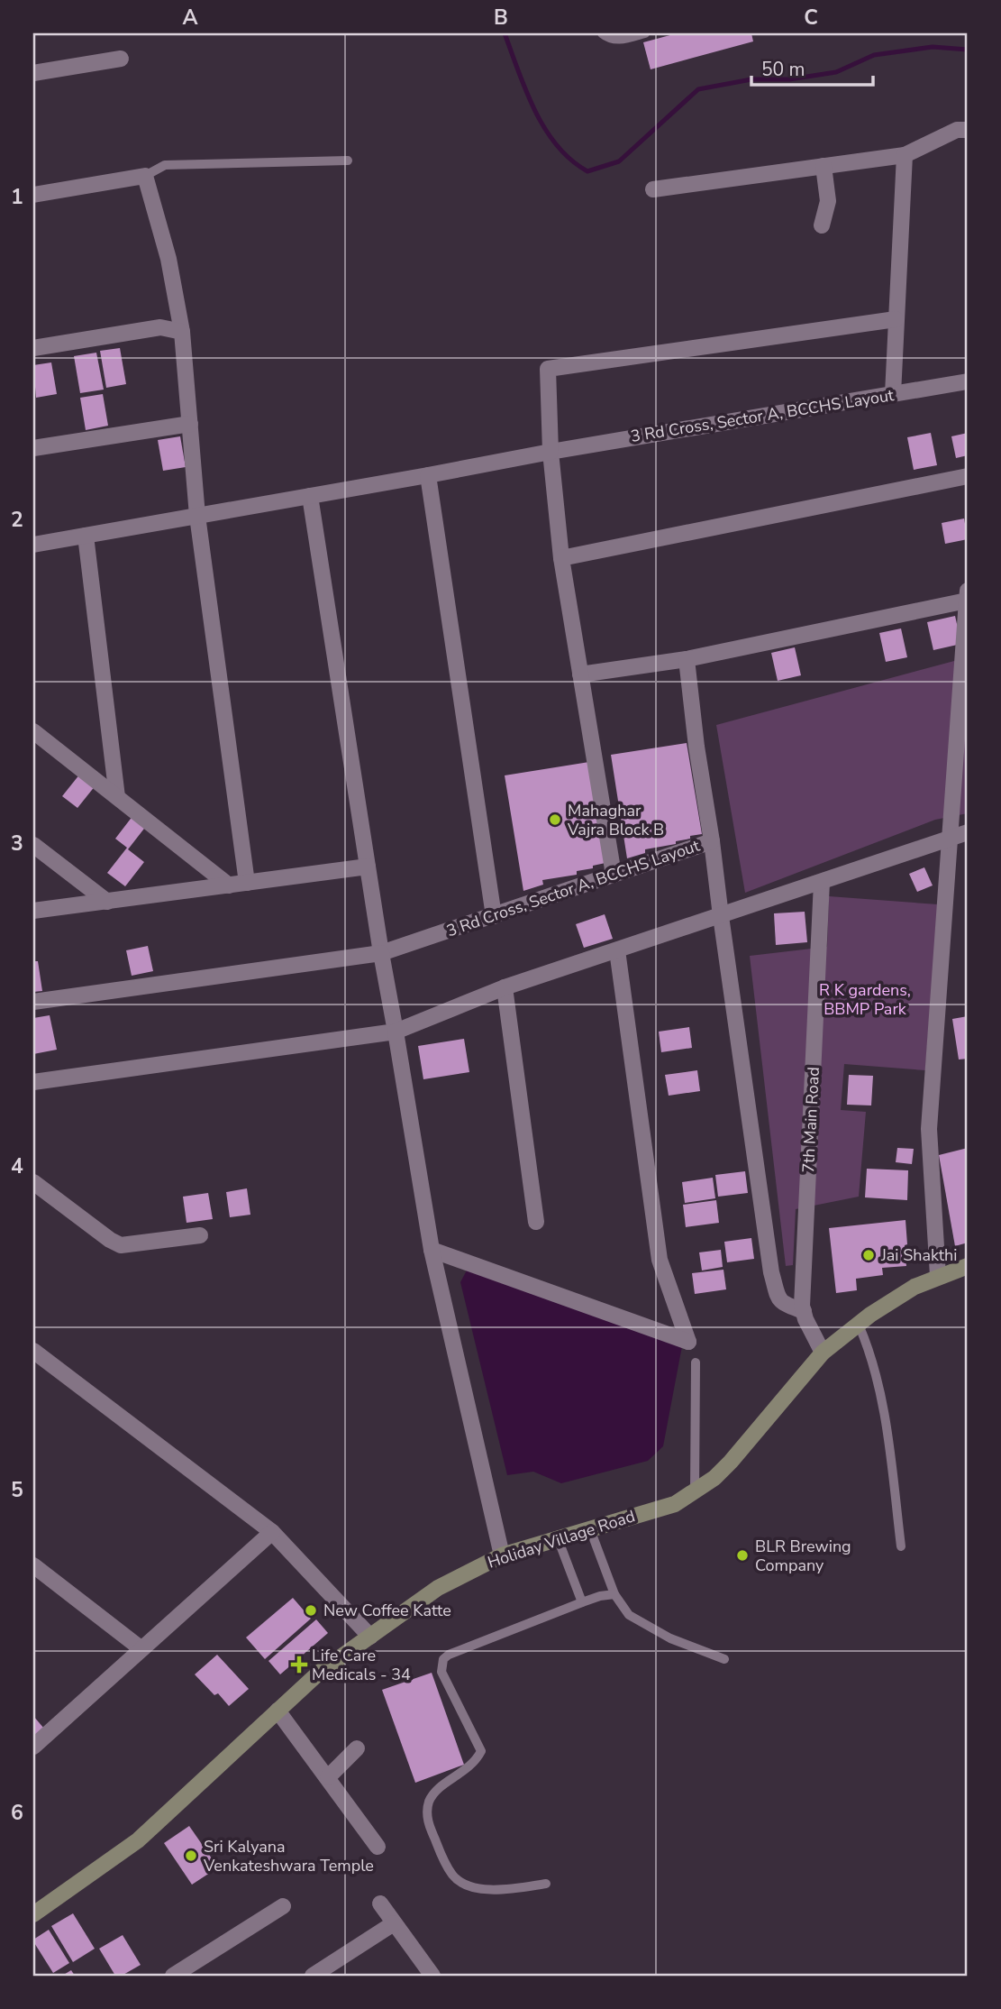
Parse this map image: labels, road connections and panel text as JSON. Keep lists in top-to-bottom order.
{
  "streets": {
    "street": ["3 Rd Cross, Sector A, BCCHS Layout", "7th Main Road", "Holiday Village Road"]
  },
  "crossings": [
    ["7th Main Road", "Holiday Village Road"]
  ],
  "parks": ["R K gardens, BBMP Park"],
  "places": {
    "other": [
      "Mahaghar Vajra Block B",
      "Jai Shakthi",
      "BLR Brewing Company",
      "New Coffee Katte",
      "Sri Kalyana Venkateshwara Temple"
    ],
    "health": ["Life Care Medicals - 34"]
  },
  "scale_bar": "50 m",
  "grid": {
    "columns": ["A", "B", "C"],
    "rows": [
      "1",
      "2",
      "3",
      "4",
      "5",
      "6"
    ]
  }
}
